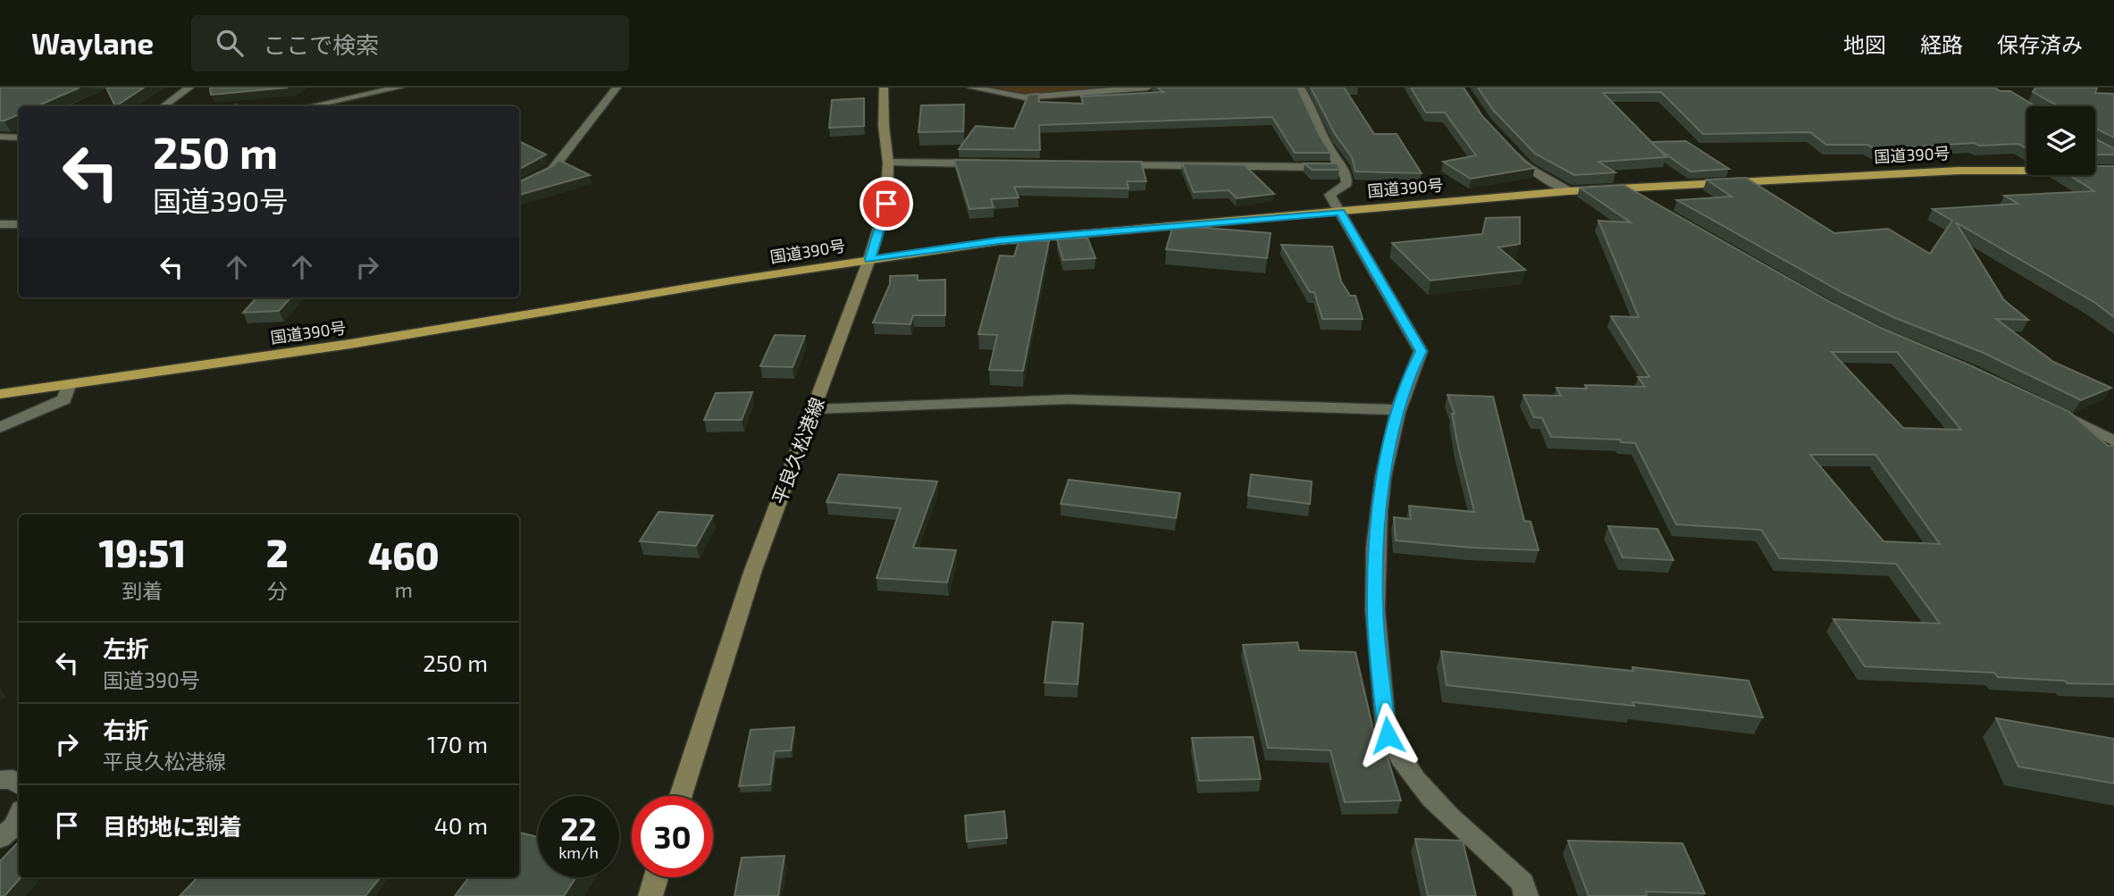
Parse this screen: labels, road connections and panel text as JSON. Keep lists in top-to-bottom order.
{
  "streets": {
    "highway": ["国道390号"],
    "main road": ["平良久松港線"]
  },
  "crossings": [
    ["国道390号", "平良久松港線"]
  ],
  "page": {
    "header": "Waylane",
    "search": "ここで検索",
    "nav": ["地図", "経路", "保存済み"],
    "turn": ["250 m", "国道390号"],
    "eta": [
      "19:51",
      "到着",
      "2",
      "分",
      "460",
      "m"
    ],
    "list": [
      {
        "name": "左折",
        "note": "国道390号",
        "value": "250 m"
      },
      {
        "name": "右折",
        "note": "平良久松港線",
        "value": "170 m"
      },
      {
        "name": "目的地に到着",
        "value": "40 m"
      }
    ],
    "speed": "22 km/h",
    "limit": "30"
  }
}
